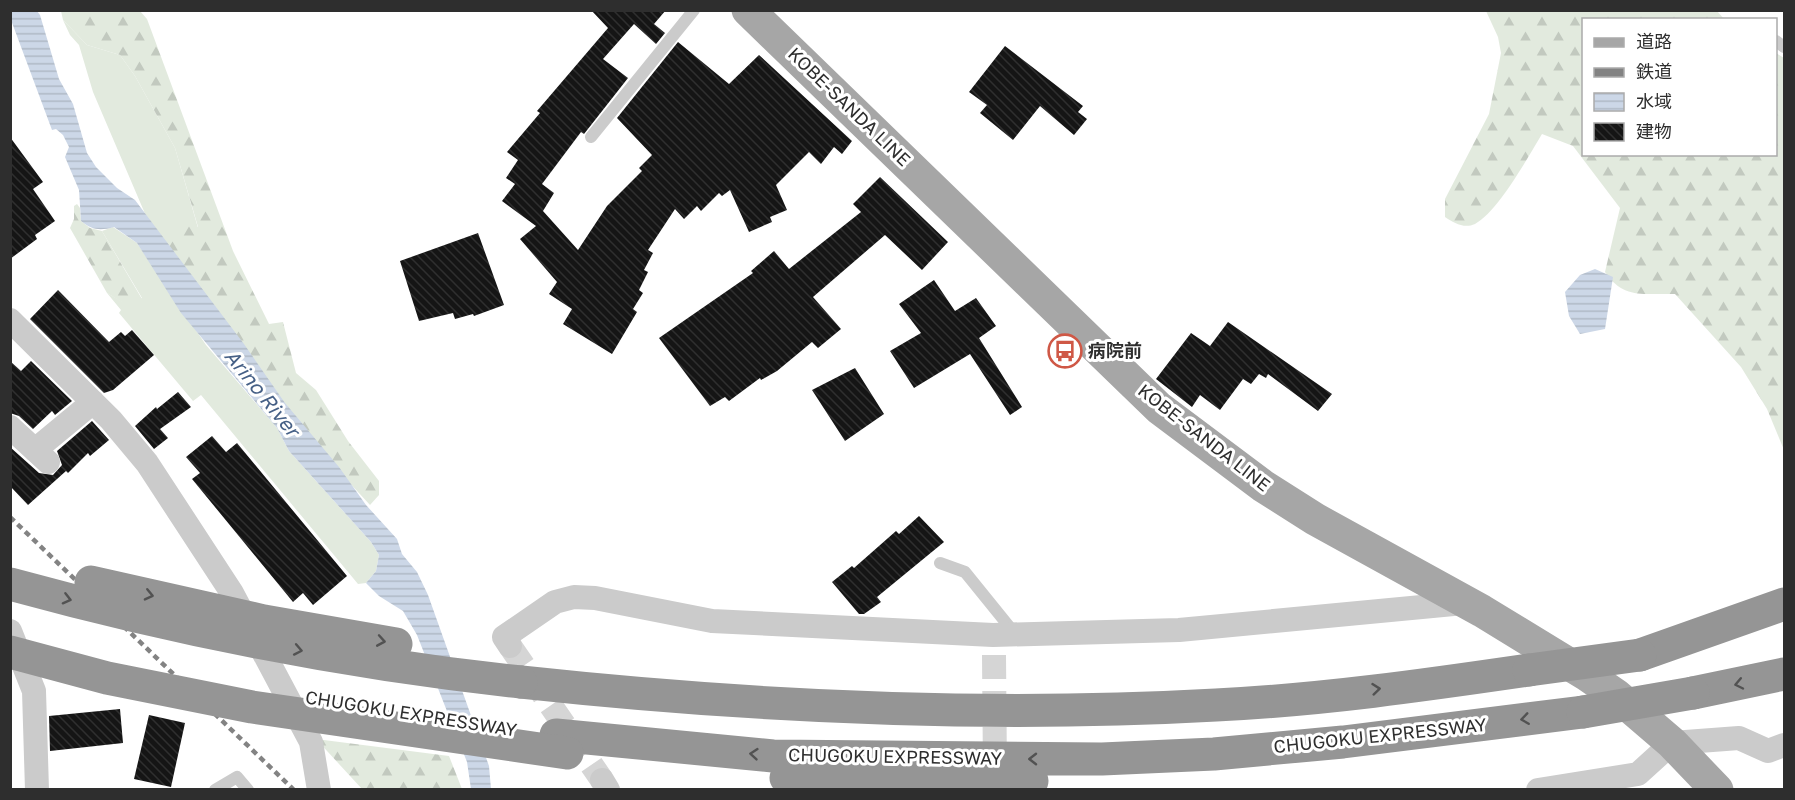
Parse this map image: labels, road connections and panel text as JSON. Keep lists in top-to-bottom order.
{
  "streets": {
    "highway": ["CHUGOKU EXPRESSWAY"],
    "main road": ["KOBE-SANDA LINE"]
  },
  "water": ["Arino River"],
  "places": {
    "bus stop": ["病院前"]
  },
  "legend": [
    "道路",
    "鉄道",
    "水域",
    "建物"
  ]
}
